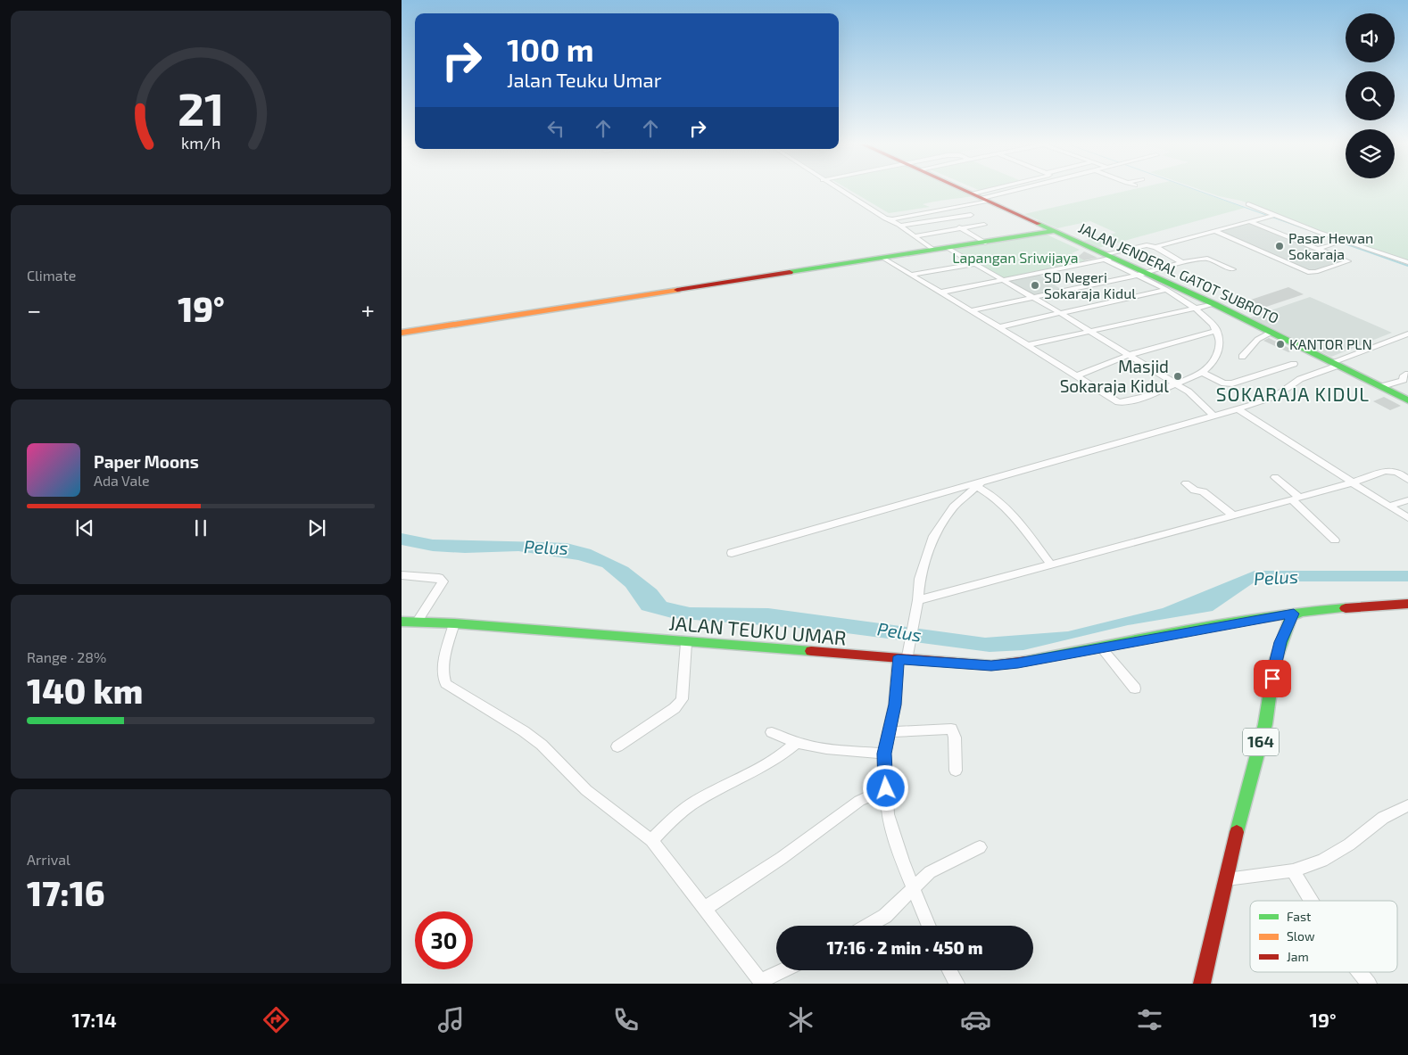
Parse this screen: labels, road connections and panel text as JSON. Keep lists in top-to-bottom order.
{
  "streets": {
    "main road": ["JALAN JENDERAL GATOT SUBROTO", "JALAN TEUKU UMAR", "164"]
  },
  "crossings": [
    ["JALAN TEUKU UMAR", "164"]
  ],
  "districts": ["SOKARAJA KIDUL"],
  "water": ["Pelus"],
  "parks": ["Lapangan Sriwijaya"],
  "places": [
    "Pasar Hewan Sokaraja",
    "SD Negeri Sokaraja Kidul",
    "KANTOR PLN",
    "Masjid Sokaraja Kidul"
  ],
  "legend": ["Fast", "Slow", "Jam"],
  "page": {
    "turn": ["100 m", "Jalan Teuku Umar"],
    "tile": [
      "Climate",
      ["Range · 28%", "140 km"],
      ["Arrival", "17:16"]
    ],
    "heat": ["−", "19°", "+"],
    "song": ["Paper Moons", "Ada Vale"],
    "limit": "30",
    "trip": "17:16 · 2 min · 450 m",
    "tabs": ["17:14", "19°"],
    "gauge": ["21", "km/h"]
  }
}
